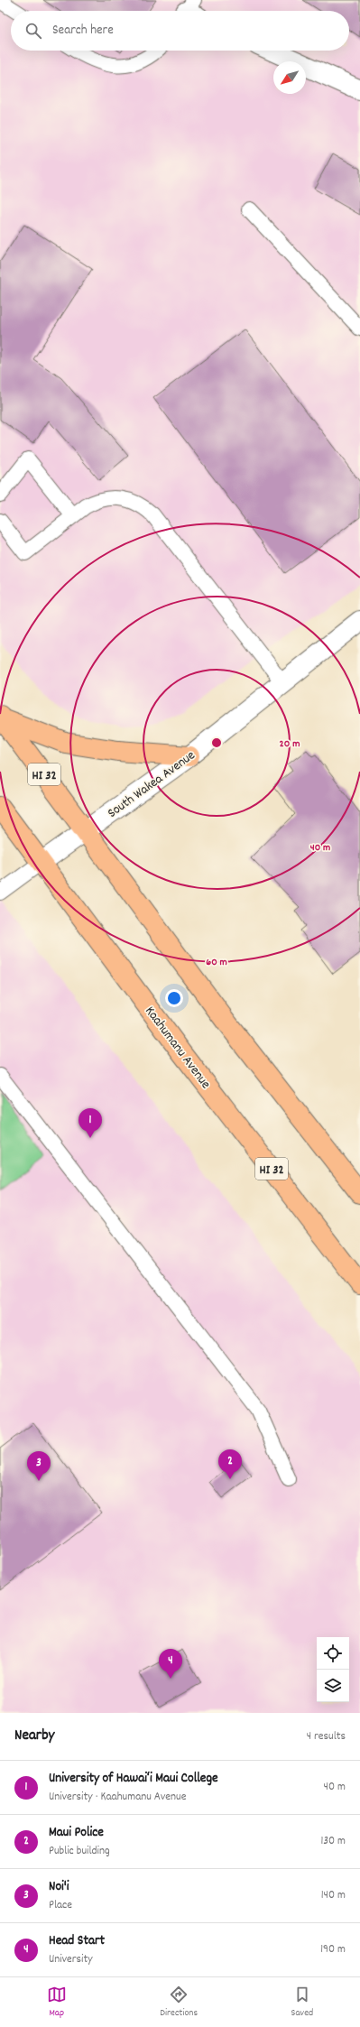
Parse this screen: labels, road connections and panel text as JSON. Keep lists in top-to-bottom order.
{
  "streets": {
    "main road": ["HI 32", "Kaahumanu Avenue"],
    "street": ["South Wakea Avenue"]
  },
  "crossings": [
    ["HI 32", "South Wakea Avenue"],
    ["South Wakea Avenue", "Kaahumanu Avenue"]
  ],
  "north": "bottom left",
  "page": {
    "search": "Search here",
    "pins": [
      "1",
      "2",
      "3",
      "4"
    ],
    "heading": ["Nearby", "4 results"],
    "list": [
      {
        "mark": "1",
        "name": "University of Hawai‘i Maui College",
        "note": "University · Kaahumanu Avenue",
        "value": "40 m"
      },
      {
        "mark": "2",
        "name": "Maui Police",
        "note": "Public building",
        "value": "130 m"
      },
      {
        "mark": "3",
        "name": "Noi'i",
        "note": "Place",
        "value": "140 m"
      },
      {
        "mark": "4",
        "name": "Head Start",
        "note": "University",
        "value": "190 m"
      }
    ],
    "nav": ["Map", "Directions", "Saved"]
  },
  "rings": ["20 m", "40 m", "60 m"]
}
